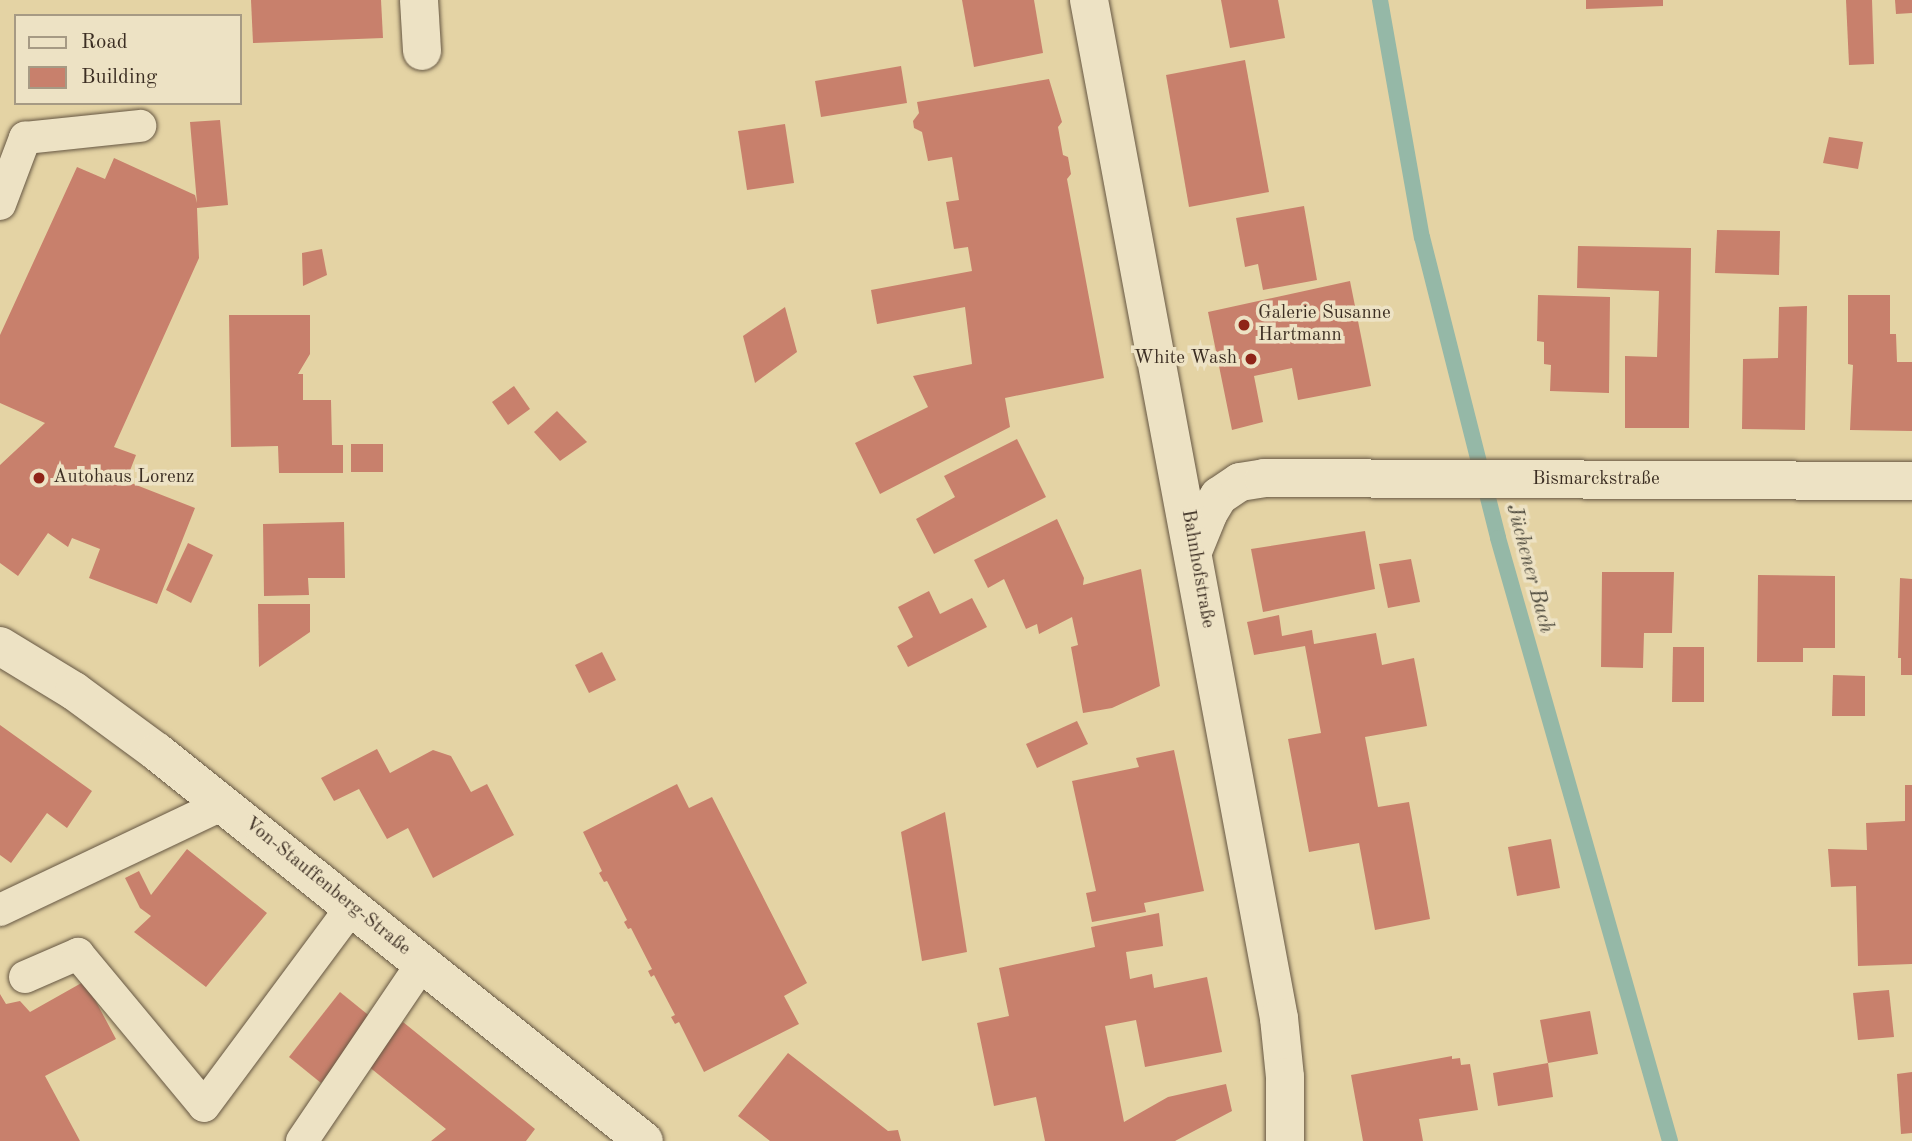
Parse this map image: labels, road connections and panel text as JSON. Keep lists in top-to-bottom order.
{
  "streets": {
    "street": ["Bismarckstraße", "Bahnhofstraße", "Von-Stauffenberg-Straße"]
  },
  "crossings": [
    ["Bismarckstraße", "Bahnhofstraße"]
  ],
  "water": ["Jüchener Bach"],
  "places": ["Galerie Susanne Hartmann", "White Wash", "Autohaus Lorenz"],
  "legend": ["Road", "Building"]
}
